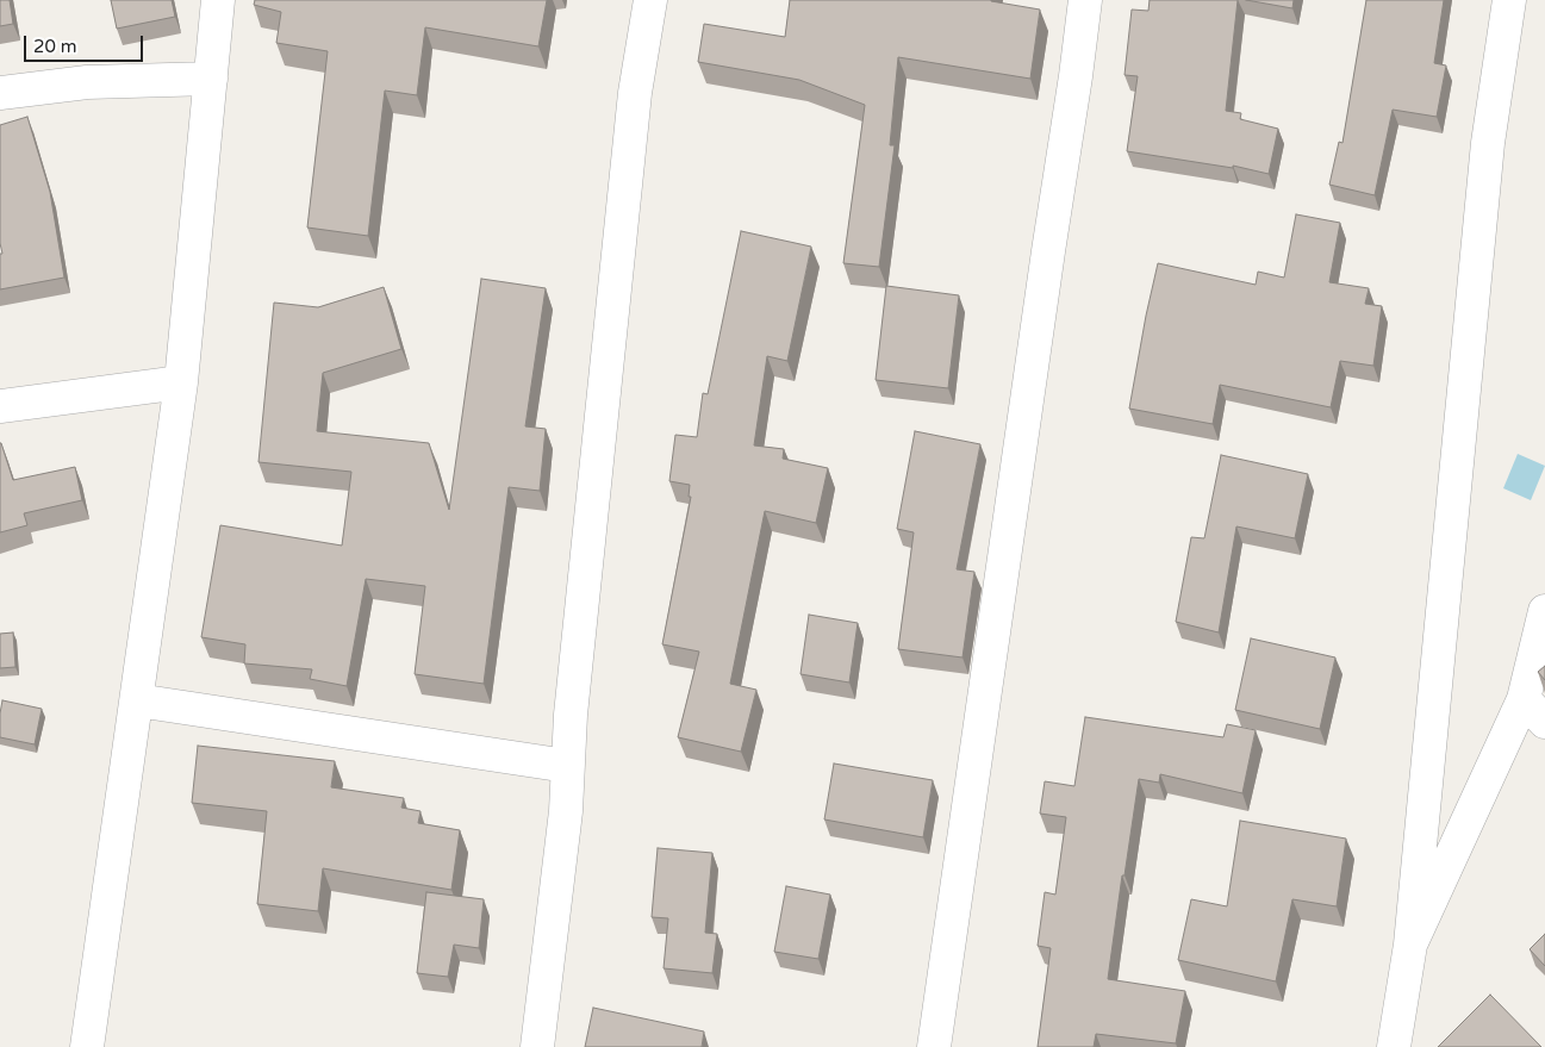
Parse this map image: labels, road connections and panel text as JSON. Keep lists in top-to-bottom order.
{
  "scale_bar": "20 m"
}
